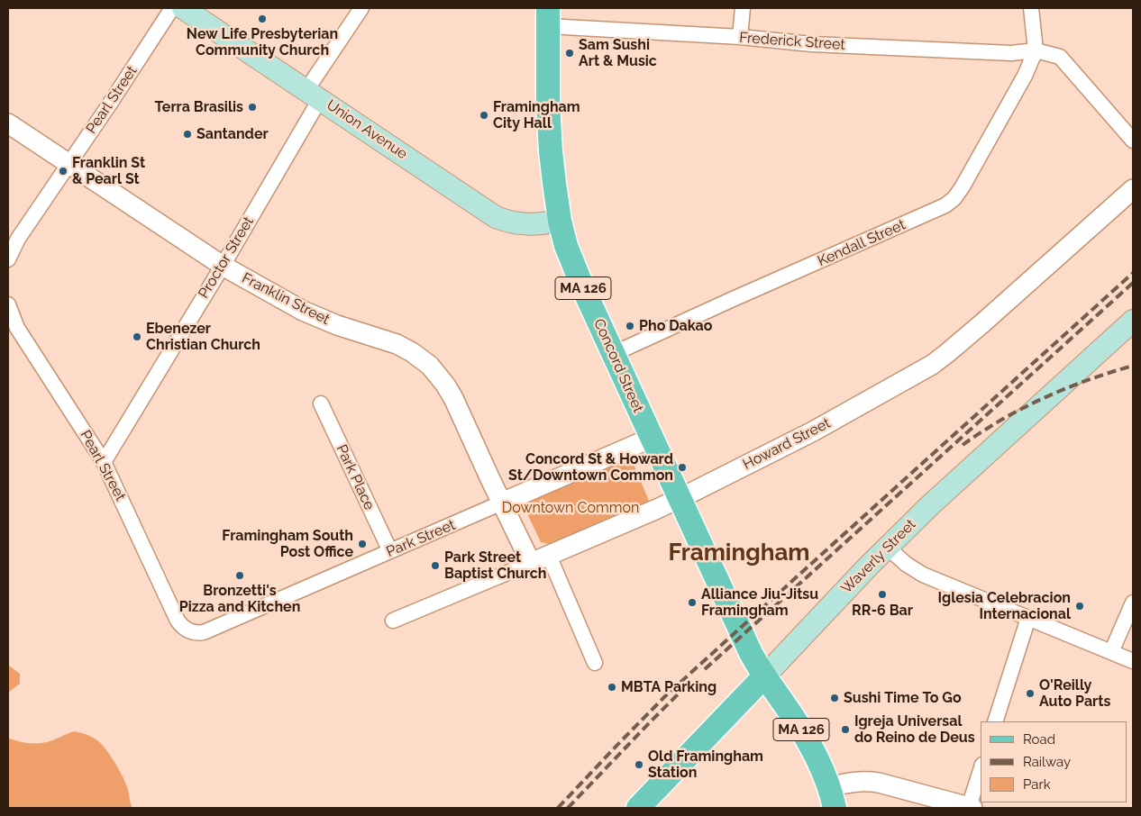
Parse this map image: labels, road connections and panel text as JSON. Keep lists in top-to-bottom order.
{
  "streets": {
    "main road": [
      "Union Avenue",
      "MA 126",
      "Concord Street",
      "Waverly Street"
    ],
    "street": [
      "Frederick Street",
      "Pearl Street",
      "Kendall Street",
      "Proctor Street",
      "Franklin Street",
      "Howard Street",
      "Park Place",
      "Park Street"
    ]
  },
  "crossings": [
    ["Frederick Street", "Kendall Street"],
    ["Frederick Street", "Concord Street"],
    ["Pearl Street", "Proctor Street"],
    ["Pearl Street", "Franklin Street"],
    ["Pearl Street", "Park Street"],
    ["Union Avenue", "Proctor Street"],
    ["Union Avenue", "Concord Street"],
    ["Kendall Street", "Concord Street"],
    ["Proctor Street", "Franklin Street"],
    ["MA 126", "Concord Street"],
    ["MA 126", "Waverly Street"],
    ["Franklin Street", "Howard Street"],
    ["Franklin Street", "Park Street"],
    ["Concord Street", "Howard Street"],
    ["Concord Street", "Park Street"],
    ["Concord Street", "Waverly Street"],
    ["Park Place", "Park Street"]
  ],
  "districts": ["Framingham"],
  "parks": ["Downtown Common"],
  "places": [
    "New Life Presbyterian Community Church",
    "Sam Sushi Art & Music",
    "Terra Brasilis",
    "Framingham City Hall",
    "Santander",
    "Franklin St & Pearl St",
    "Pho Dakao",
    "Ebenezer Christian Church",
    "Concord St & Howard St/Downtown Common",
    "Framingham South Post Office",
    "Park Street Baptist Church",
    "Bronzetti's Pizza and Kitchen",
    "RR-6 Bar",
    "Alliance Jiu-Jitsu Framingham",
    "Iglesia Celebracion Internacional",
    "MBTA Parking",
    "O'Reilly Auto Parts",
    "Sushi Time To Go",
    "Igreja Universal do Reino de Deus",
    "Old Framingham Station"
  ],
  "legend": ["Road", "Railway", "Park"]
}
